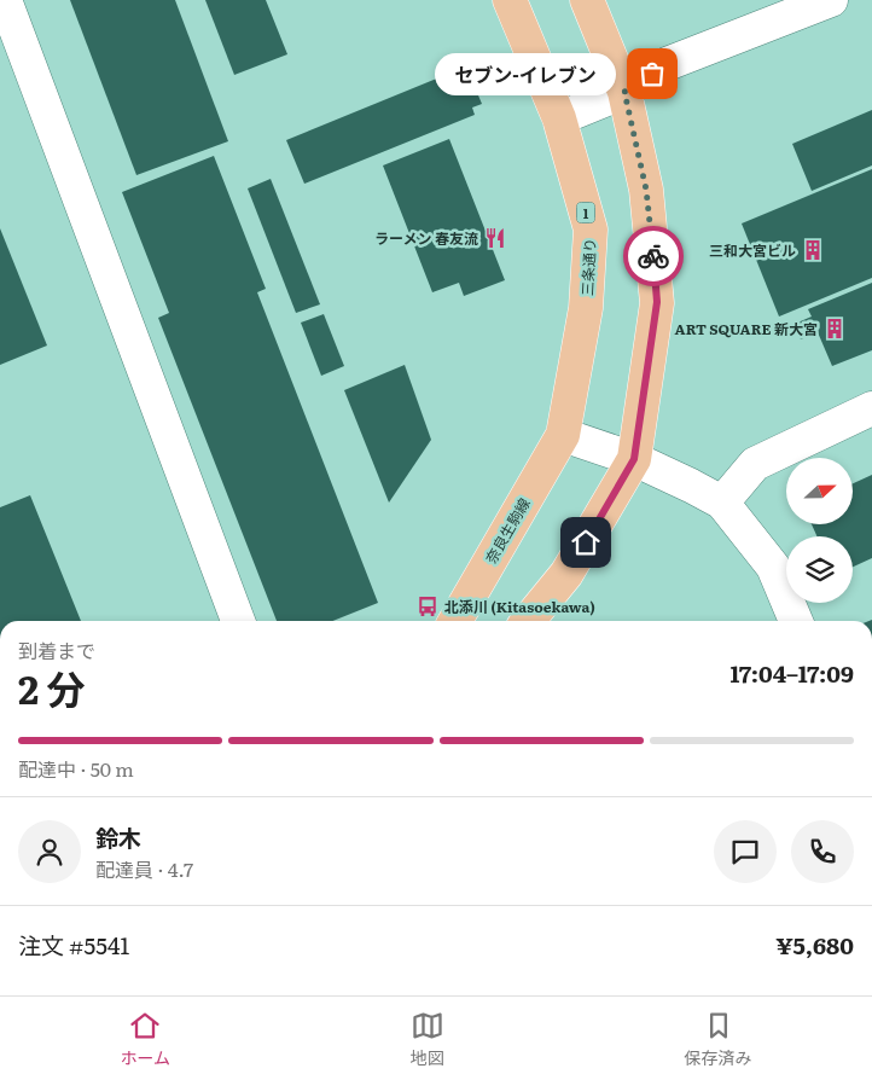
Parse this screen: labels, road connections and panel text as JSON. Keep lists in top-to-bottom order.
{
  "streets": {
    "main road": ["1", "三条通り", "奈良生駒線"]
  },
  "crossings": [
    ["三条通り", "奈良生駒線"]
  ],
  "places": {
    "other": ["セブン-イレブン"],
    "restaurant": ["ラーメン 春友流"],
    "building": ["三和大宮ビル", "ART SQUARE 新大宮"],
    "bus stop": ["北添川 (Kitasoekawa)"]
  },
  "north": "right",
  "page": {
    "bubble": "セブン-イレブン",
    "heading": ["2 分", "到着まで", "17:04–17:09"],
    "panel": [
      "鈴木",
      "配達員 · 4.7",
      "注文 #5541",
      "¥5,680"
    ],
    "bar": "配達中 · 50 m",
    "tabs": ["ホーム", "地図", "保存済み"]
  }
}
